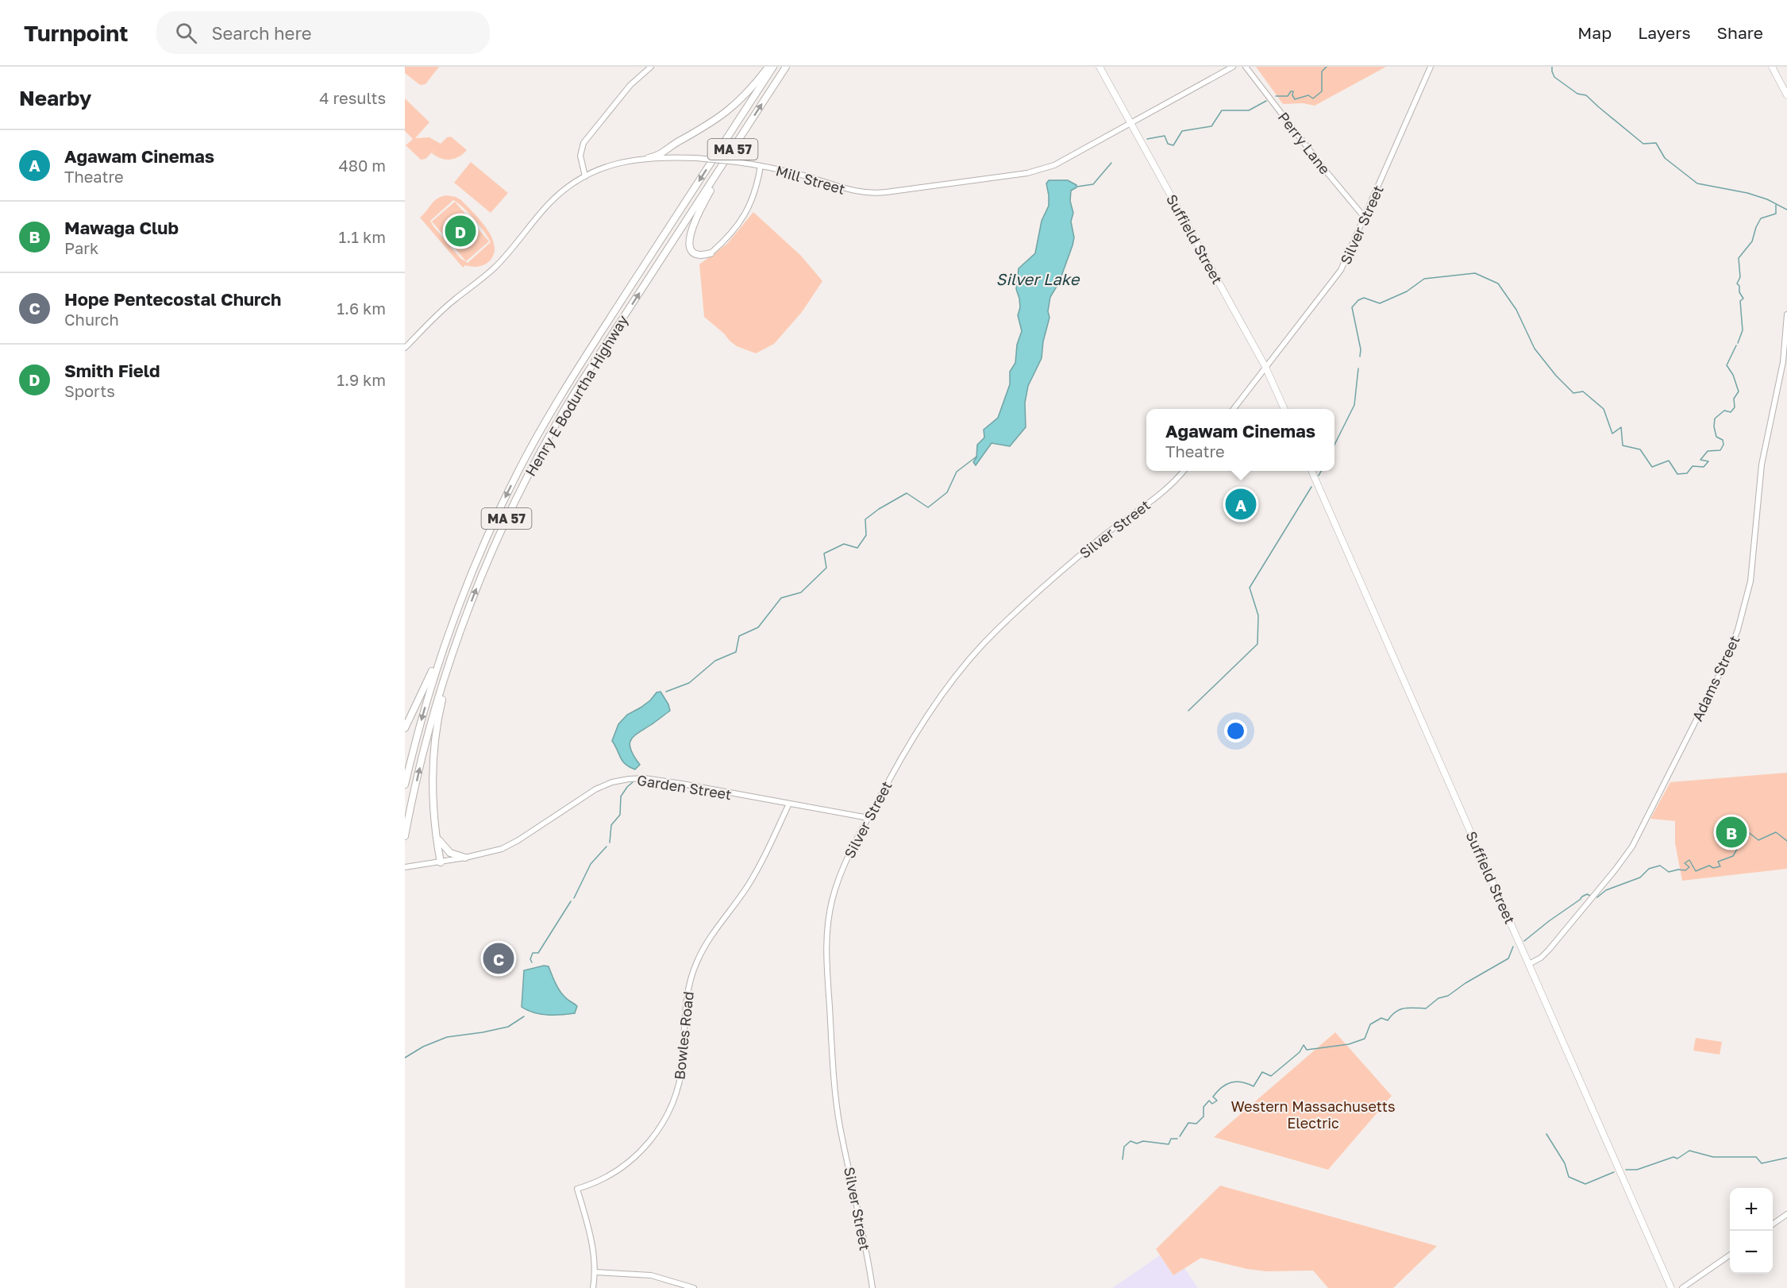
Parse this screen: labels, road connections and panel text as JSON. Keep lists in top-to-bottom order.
{
  "streets": {
    "highway": ["MA 57", "Henry E Bodurtha Highway"],
    "main road": ["Suffield Street"],
    "street": [
      "Perry Lane",
      "Mill Street",
      "Silver Street",
      "Adams Street",
      "Garden Street",
      "Bowles Road"
    ]
  },
  "crossings": [
    ["Perry Lane", "Silver Street"],
    ["Mill Street", "Suffield Street"],
    ["Silver Street", "Suffield Street"],
    ["Silver Street", "Garden Street"],
    ["Suffield Street", "Adams Street"],
    ["Garden Street", "Bowles Road"]
  ],
  "water": ["Silver Lake"],
  "parks": ["Western Massachusetts Electric"],
  "page": {
    "header": "Turnpoint",
    "search": "Search here",
    "nav": ["Map", "Layers", "Share"],
    "heading": ["Nearby", "4 results"],
    "list": [
      {
        "mark": "A",
        "name": "Agawam Cinemas",
        "note": "Theatre",
        "value": "480 m"
      },
      {
        "mark": "B",
        "name": "Mawaga Club",
        "note": "Park",
        "value": "1.1 km"
      },
      {
        "mark": "C",
        "name": "Hope Pentecostal Church",
        "note": "Church",
        "value": "1.6 km"
      },
      {
        "mark": "D",
        "name": "Smith Field",
        "note": "Sports",
        "value": "1.9 km"
      }
    ],
    "pins": [
      "D",
      "A",
      "B",
      "C"
    ],
    "popup": ["Agawam Cinemas", "Theatre"],
    "map_buttons": ["+", "−"]
  }
}
